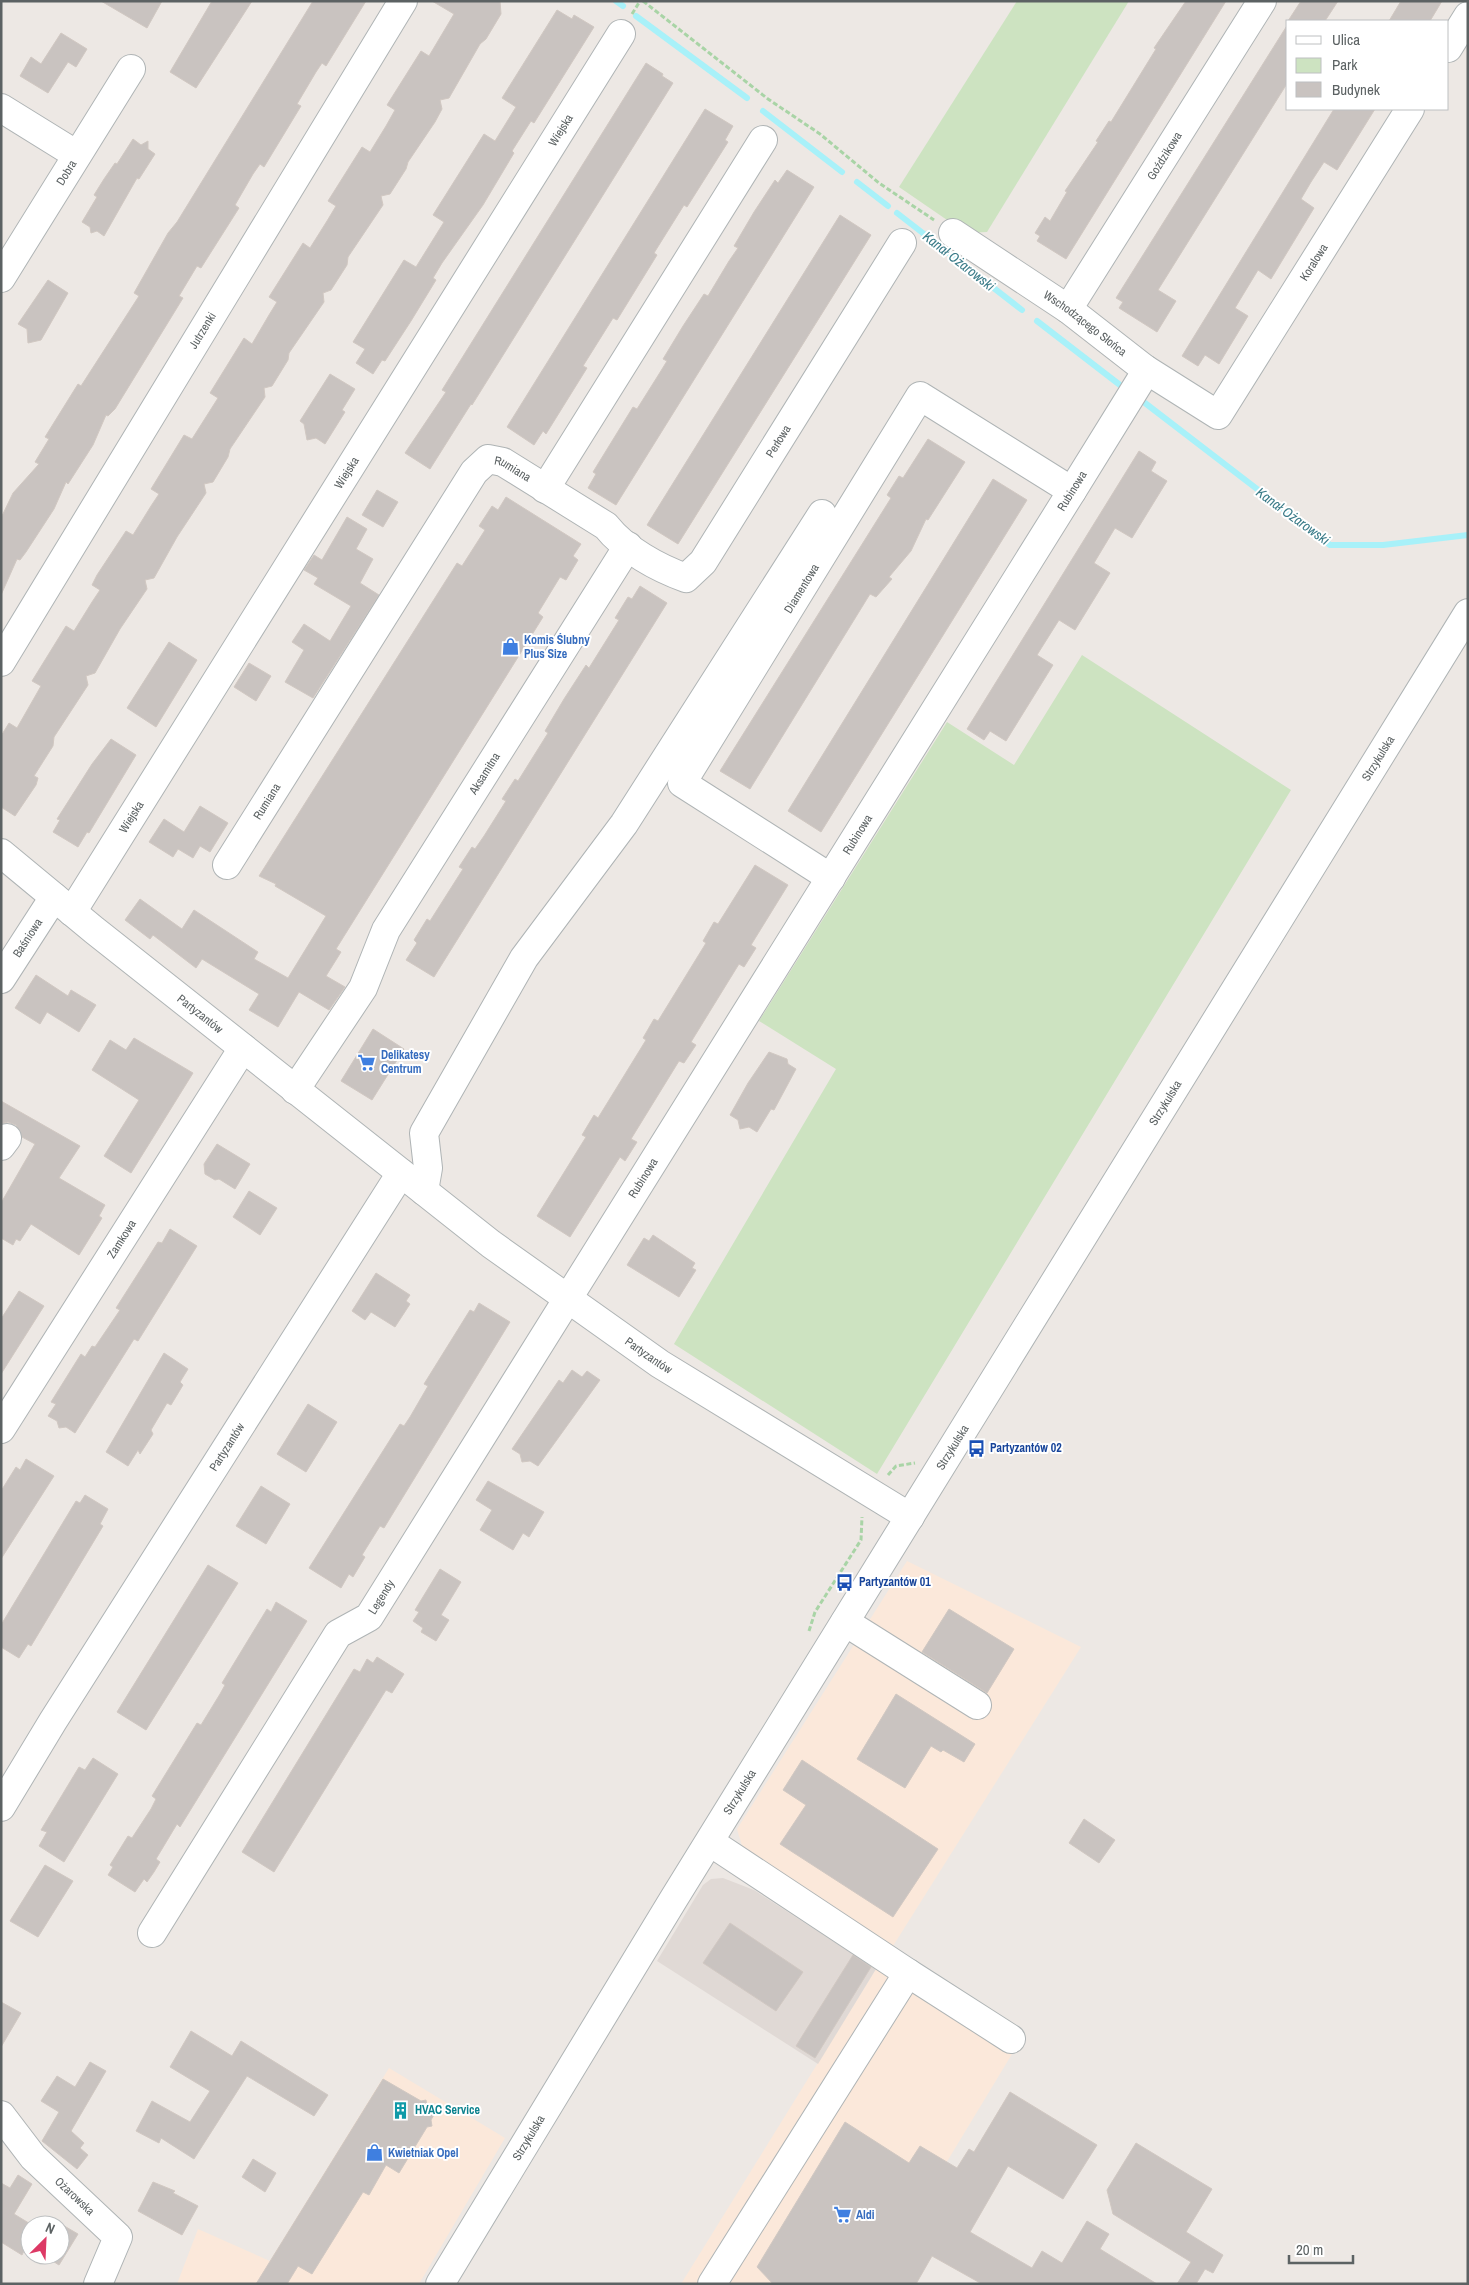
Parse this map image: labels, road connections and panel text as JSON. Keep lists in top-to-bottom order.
{
  "streets": {
    "street": [
      "Wiejska",
      "Goździkowa",
      "Dobra",
      "Koralowa",
      "Wschodzącego Słońca",
      "Jutrzenki",
      "Perłowa",
      "Rumiana",
      "Rubinowa",
      "Diamentowa",
      "Strzykulska",
      "Aksamitna",
      "Baśniowa",
      "Partyzantów",
      "Zamkowa",
      "Legendy",
      "Ożarowska"
    ]
  },
  "crossings": [
    ["Wiejska", "Baśniowa"],
    ["Wiejska", "Partyzantów"],
    ["Goździkowa", "Wschodzącego Słońca"],
    ["Koralowa", "Wschodzącego Słońca"],
    ["Wschodzącego Słońca", "Rubinowa"],
    ["Perłowa", "Aksamitna"],
    ["Rubinowa", "Diamentowa"],
    ["Rubinowa", "Partyzantów"],
    ["Rubinowa", "Legendy"],
    ["Strzykulska", "Partyzantów"],
    ["Aksamitna", "Partyzantów"],
    ["Baśniowa", "Partyzantów"],
    ["Partyzantów", "Zamkowa"],
    ["Partyzantów", "Legendy"]
  ],
  "water": ["Kanał Ożarowski"],
  "places": {
    "shop": ["Komis Ślubny Plus Size", "Kwietniak Opel"],
    "supermarket": ["Delikatesy Centrum", "Aldi"],
    "bus stop": ["Partyzantów 02", "Partyzantów 01"],
    "building": ["HVAC Service"]
  },
  "legend": ["Ulica", "Park", "Budynek"],
  "scale_bar": "20 m",
  "north": "top right"
}
